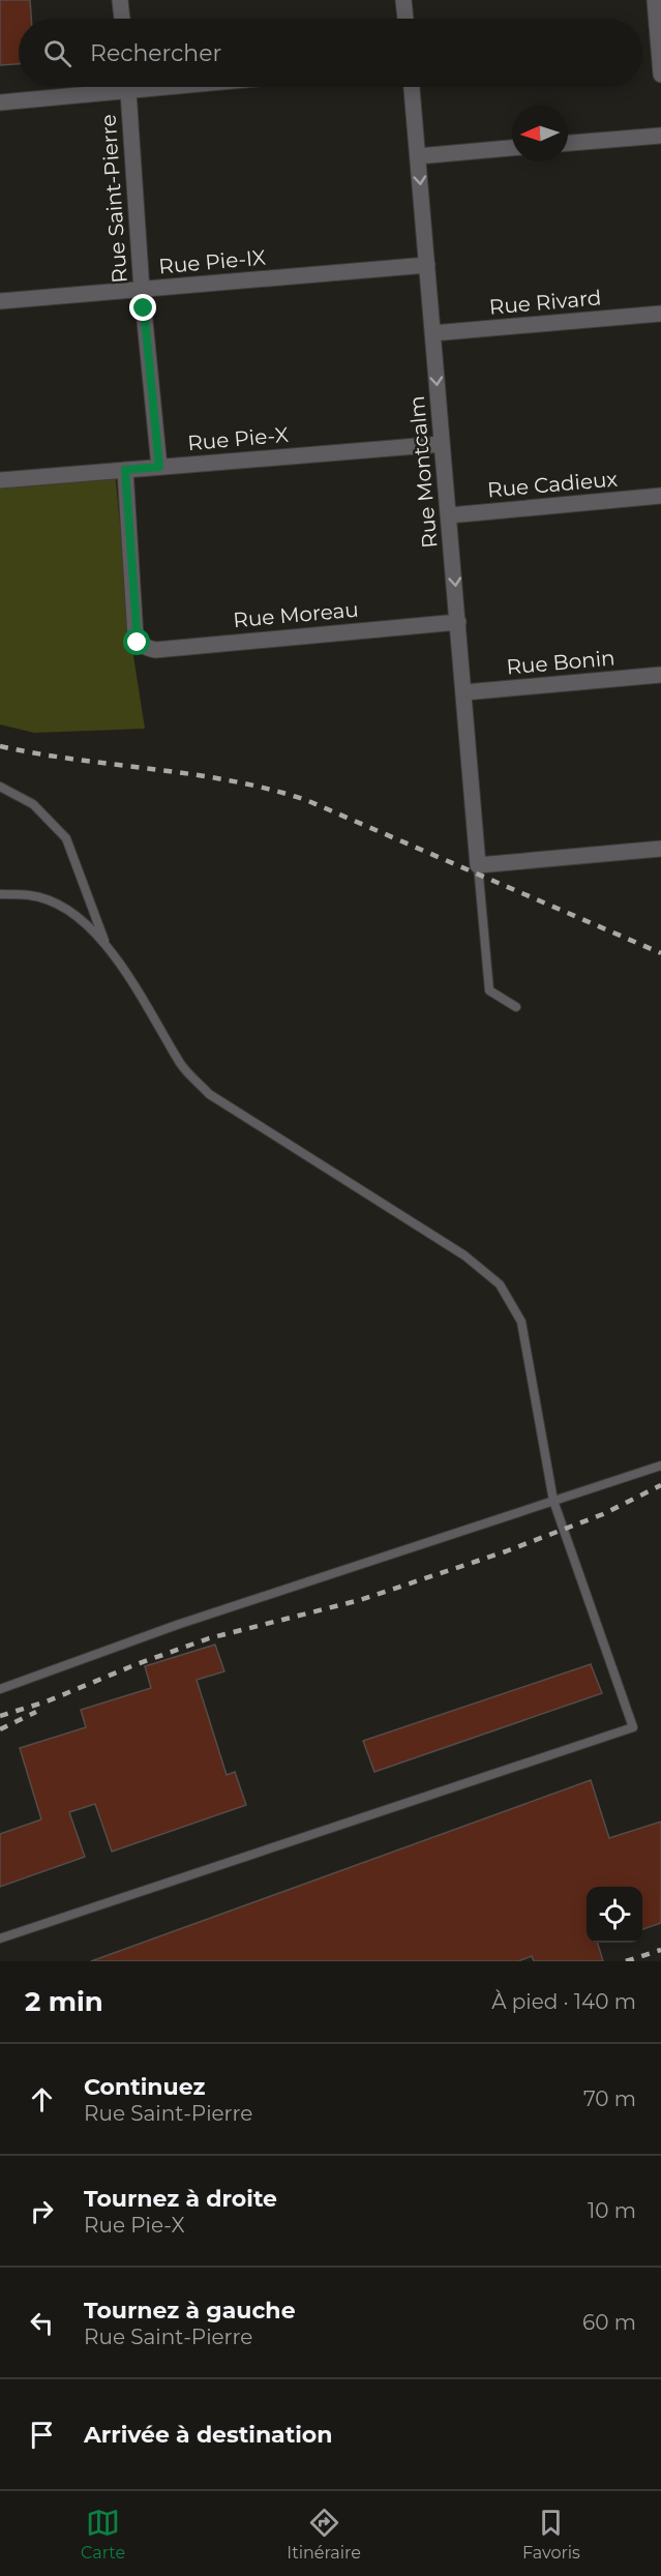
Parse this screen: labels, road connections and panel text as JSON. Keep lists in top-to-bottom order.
{
  "streets": {
    "street": [
      "Rue Saint-Pierre",
      "Rue Pie-IX",
      "Rue Rivard",
      "Rue Pie-X",
      "Rue Montcalm",
      "Rue Cadieux",
      "Rue Moreau",
      "Rue Bonin"
    ]
  },
  "crossings": [
    ["Rue Saint-Pierre", "Rue Pie-IX"],
    ["Rue Saint-Pierre", "Rue Pie-X"],
    ["Rue Pie-IX", "Rue Montcalm"],
    ["Rue Rivard", "Rue Montcalm"],
    ["Rue Pie-X", "Rue Montcalm"],
    ["Rue Pie-X", "Rue Moreau"],
    ["Rue Montcalm", "Rue Cadieux"],
    ["Rue Montcalm", "Rue Moreau"],
    ["Rue Montcalm", "Rue Bonin"]
  ],
  "one_way": ["Rue Montcalm"],
  "north": "left",
  "page": {
    "search": "Rechercher",
    "heading": ["2 min", "À pied · 140 m"],
    "list": [
      ["Continuez", "Rue Saint-Pierre", "70 m"],
      ["Tournez à droite", "Rue Pie-X", "10 m"],
      ["Tournez à gauche", "Rue Saint-Pierre", "60 m"],
      "Arrivée à destination"
    ],
    "nav": ["Carte", "Itinéraire", "Favoris"]
  }
}
